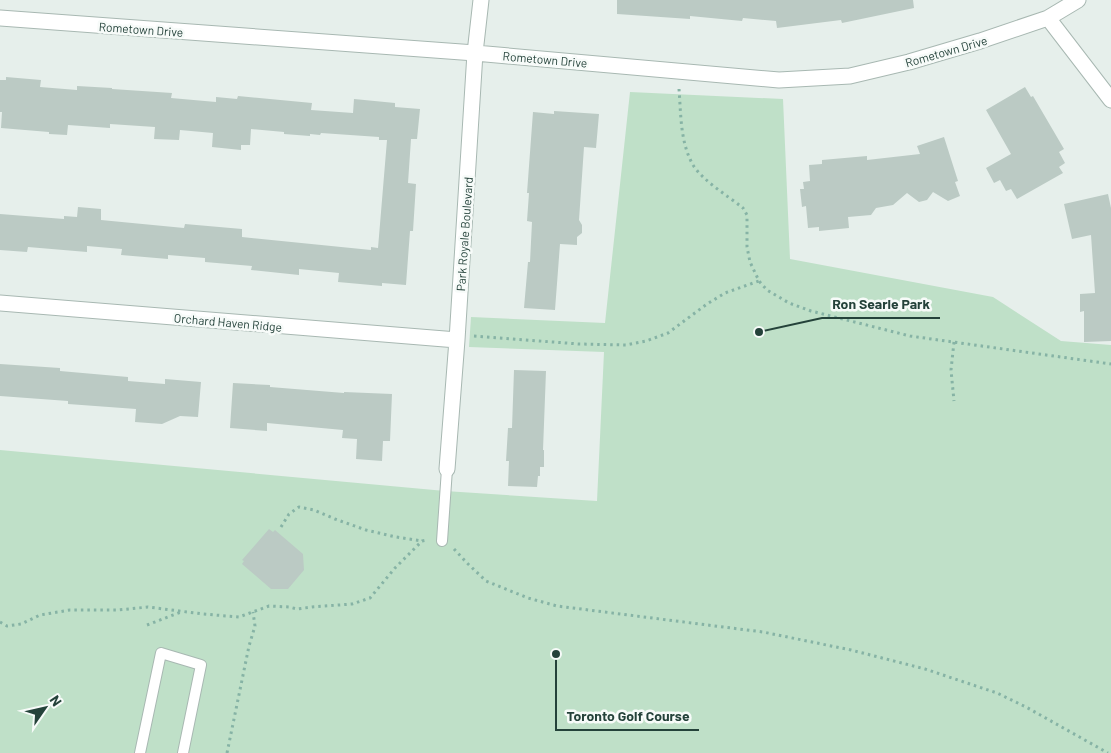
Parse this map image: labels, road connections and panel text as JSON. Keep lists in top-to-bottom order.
{
  "streets": {
    "street": ["Rometown Drive", "Park Royale Boulevard", "Orchard Haven Ridge"]
  },
  "crossings": [
    ["Rometown Drive", "Park Royale Boulevard"],
    ["Park Royale Boulevard", "Orchard Haven Ridge"]
  ],
  "places": ["Ron Searle Park", "Toronto Golf Course"],
  "north": "top right"
}
